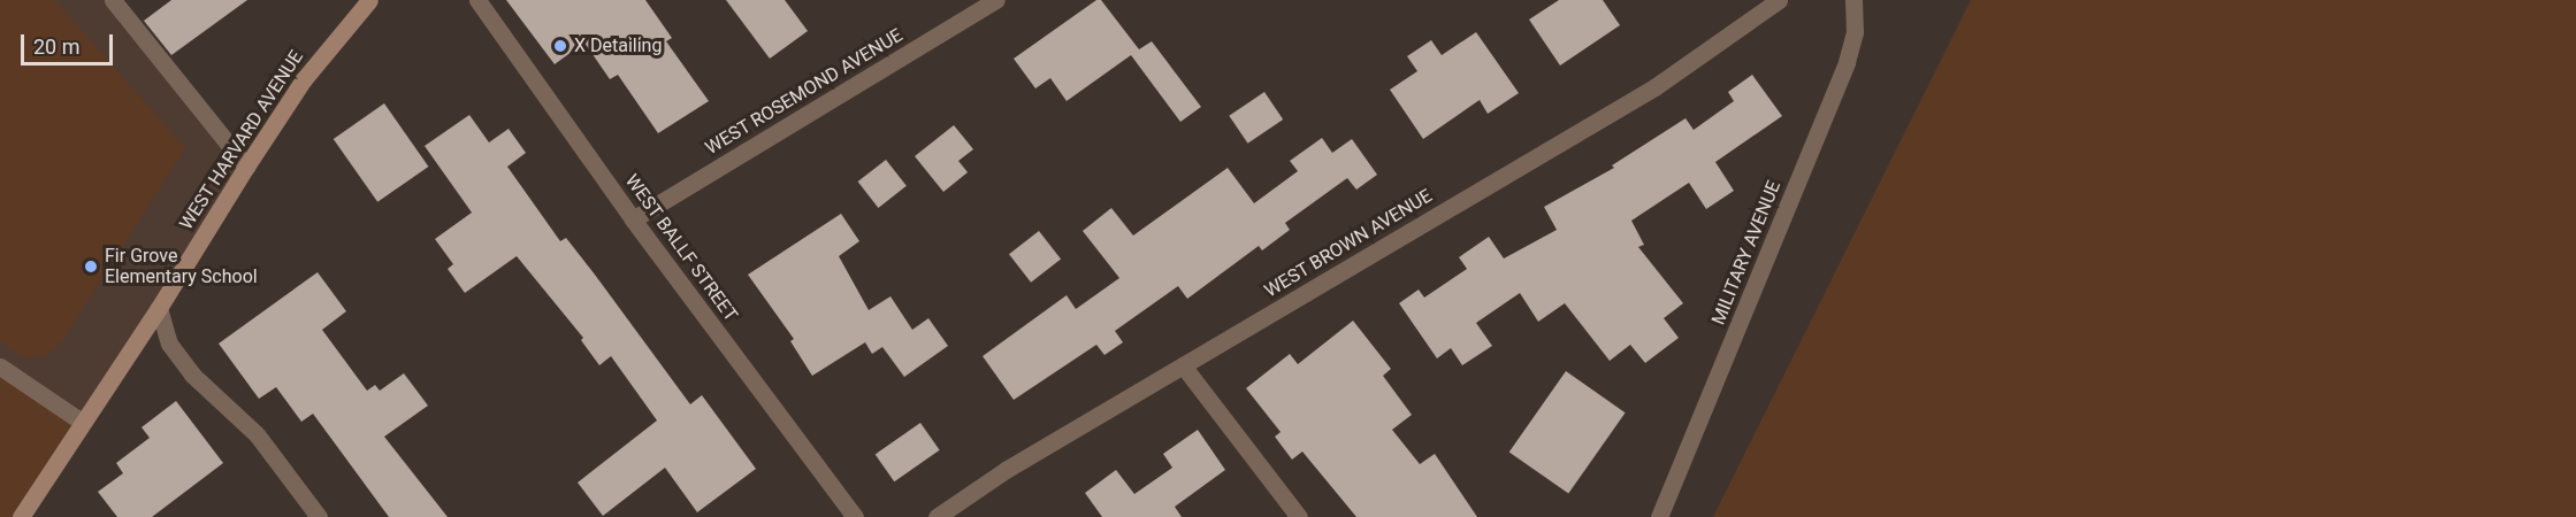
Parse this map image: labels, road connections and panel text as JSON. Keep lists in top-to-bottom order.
{
  "streets": {
    "main road": ["WEST HARVARD AVENUE"],
    "street": [
      "WEST ROSEMOND AVENUE",
      "WEST BROWN AVENUE",
      "WEST BALLF STREET",
      "MILITARY AVENUE"
    ]
  },
  "crossings": [
    ["WEST ROSEMOND AVENUE", "WEST BALLF STREET"]
  ],
  "places": ["X Detailing", "Fir Grove Elementary School"],
  "scale_bar": "20 m"
}
